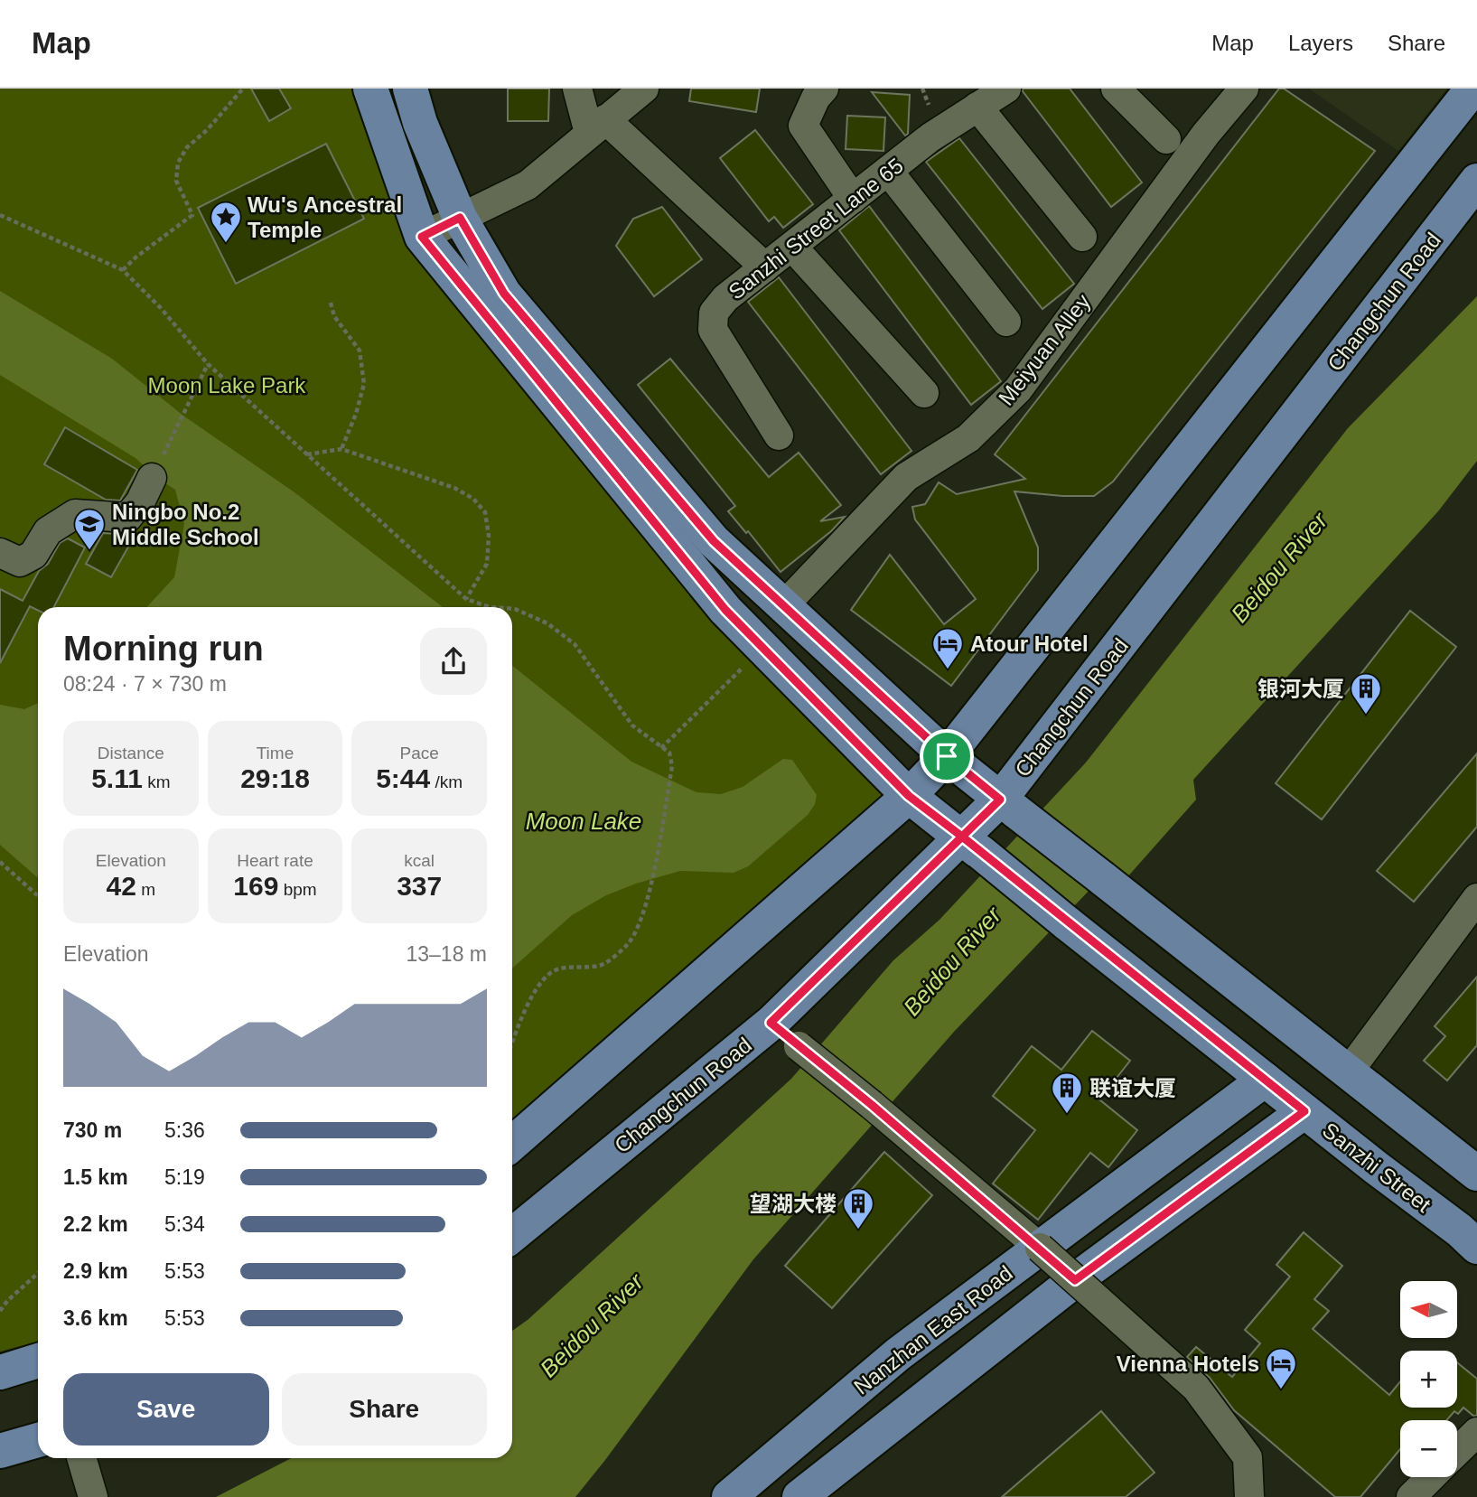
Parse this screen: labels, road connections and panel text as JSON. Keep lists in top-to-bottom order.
{
  "streets": {
    "main road": ["Changchun Road", "Sanzhi Street", "Nanzhan East Road"],
    "street": ["Sanzhi Street Lane 65", "Meiyuan Alley"]
  },
  "crossings": [
    ["Changchun Road", "Sanzhi Street"],
    ["Sanzhi Street", "Nanzhan East Road"]
  ],
  "water": ["Beidou River", "Moon Lake"],
  "parks": ["Moon Lake Park"],
  "places": {
    "place": ["Wu's Ancestral Temple"],
    "school or university": ["Ningbo No.2 Middle School"],
    "hotel": ["Atour Hotel", "Vienna Hotels"],
    "building": ["银河大厦", "联谊大厦", "望湖大楼"]
  },
  "north": "left",
  "page": {
    "header": "Map",
    "nav": ["Map", "Layers", "Share"],
    "heading": ["Morning run", "08:24 · 7 × 730 m"],
    "stats": [
      ["Distance", "5.11 km"],
      ["Time", "29:18"],
      ["Pace", "5:44 /km"],
      ["Elevation", "42 m"],
      ["Heart rate", "169 bpm"],
      ["kcal", "337"]
    ],
    "chart": ["Elevation", "13–18 m"],
    "list": [
      {
        "name": "730 m",
        "note": "5:36"
      },
      {
        "name": "1.5 km",
        "note": "5:19"
      },
      {
        "name": "2.2 km",
        "note": "5:34"
      },
      {
        "name": "2.9 km",
        "note": "5:53"
      },
      {
        "name": "3.6 km",
        "note": "5:53"
      }
    ],
    "map_buttons": ["+", "−"],
    "buttons": ["Save", "Share"]
  }
}
